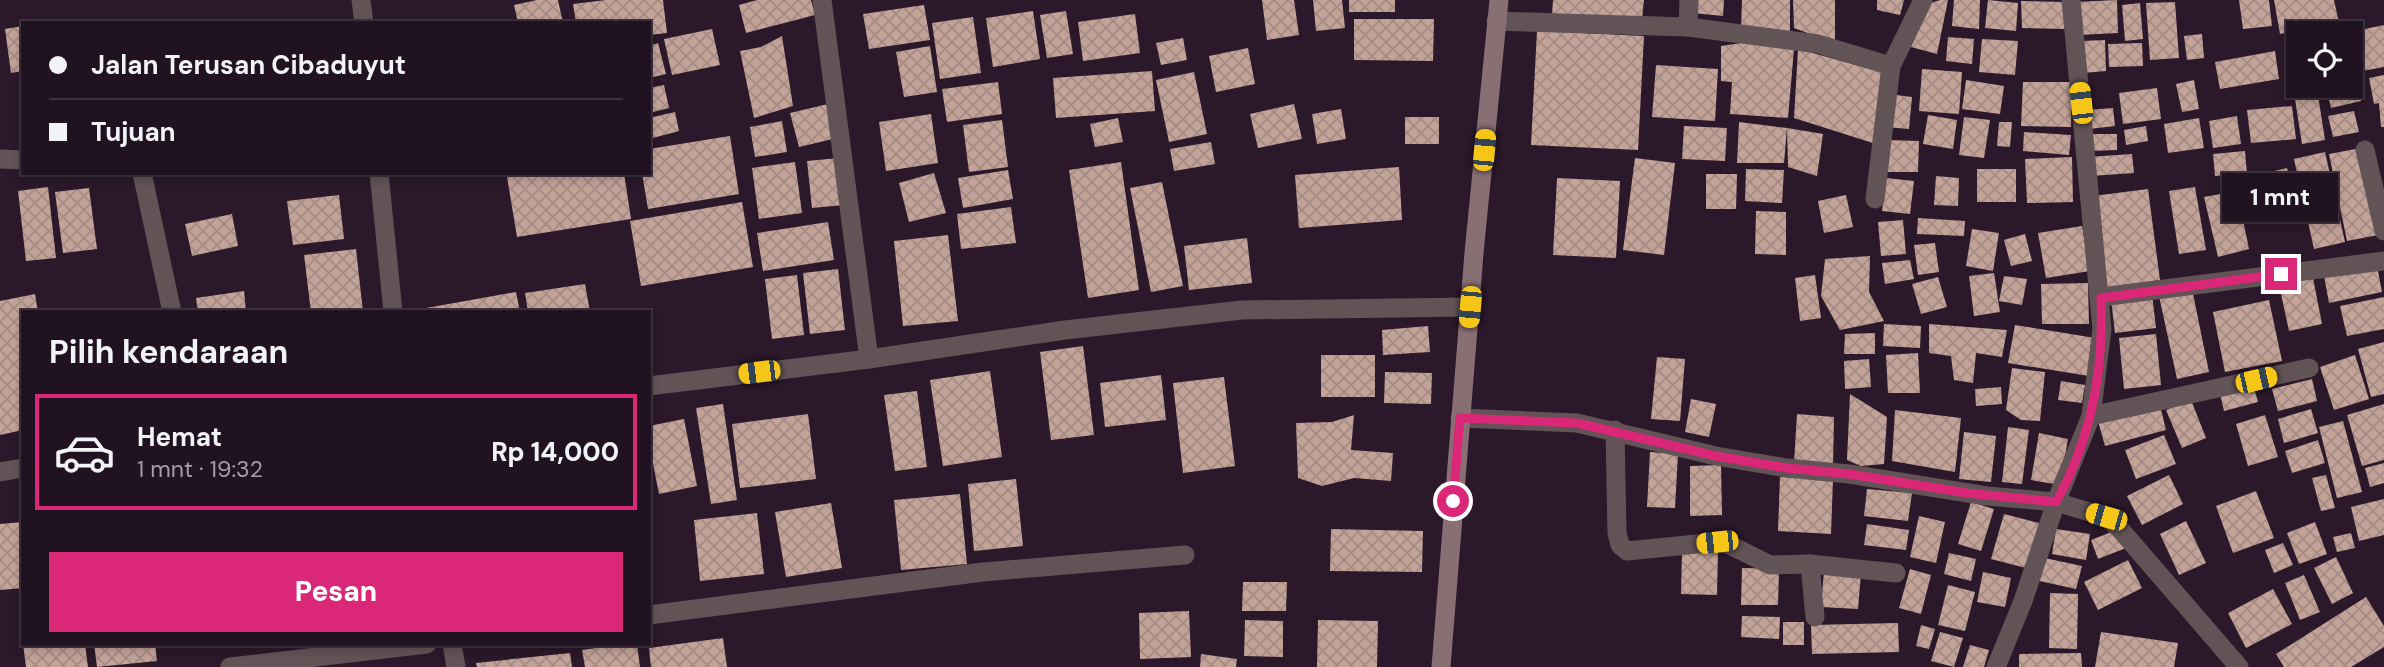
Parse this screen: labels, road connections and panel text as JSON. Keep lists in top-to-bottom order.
{
  "page": {
    "banner": ["Jalan Terusan Cibaduyut", "Tujuan"],
    "bubble": "1 mnt",
    "heading": "Pilih kendaraan",
    "list": [
      {
        "name": "Hemat",
        "note": "1 mnt · 19:32",
        "value": "Rp 14,000"
      }
    ],
    "buttons": "Pesan"
  }
}
